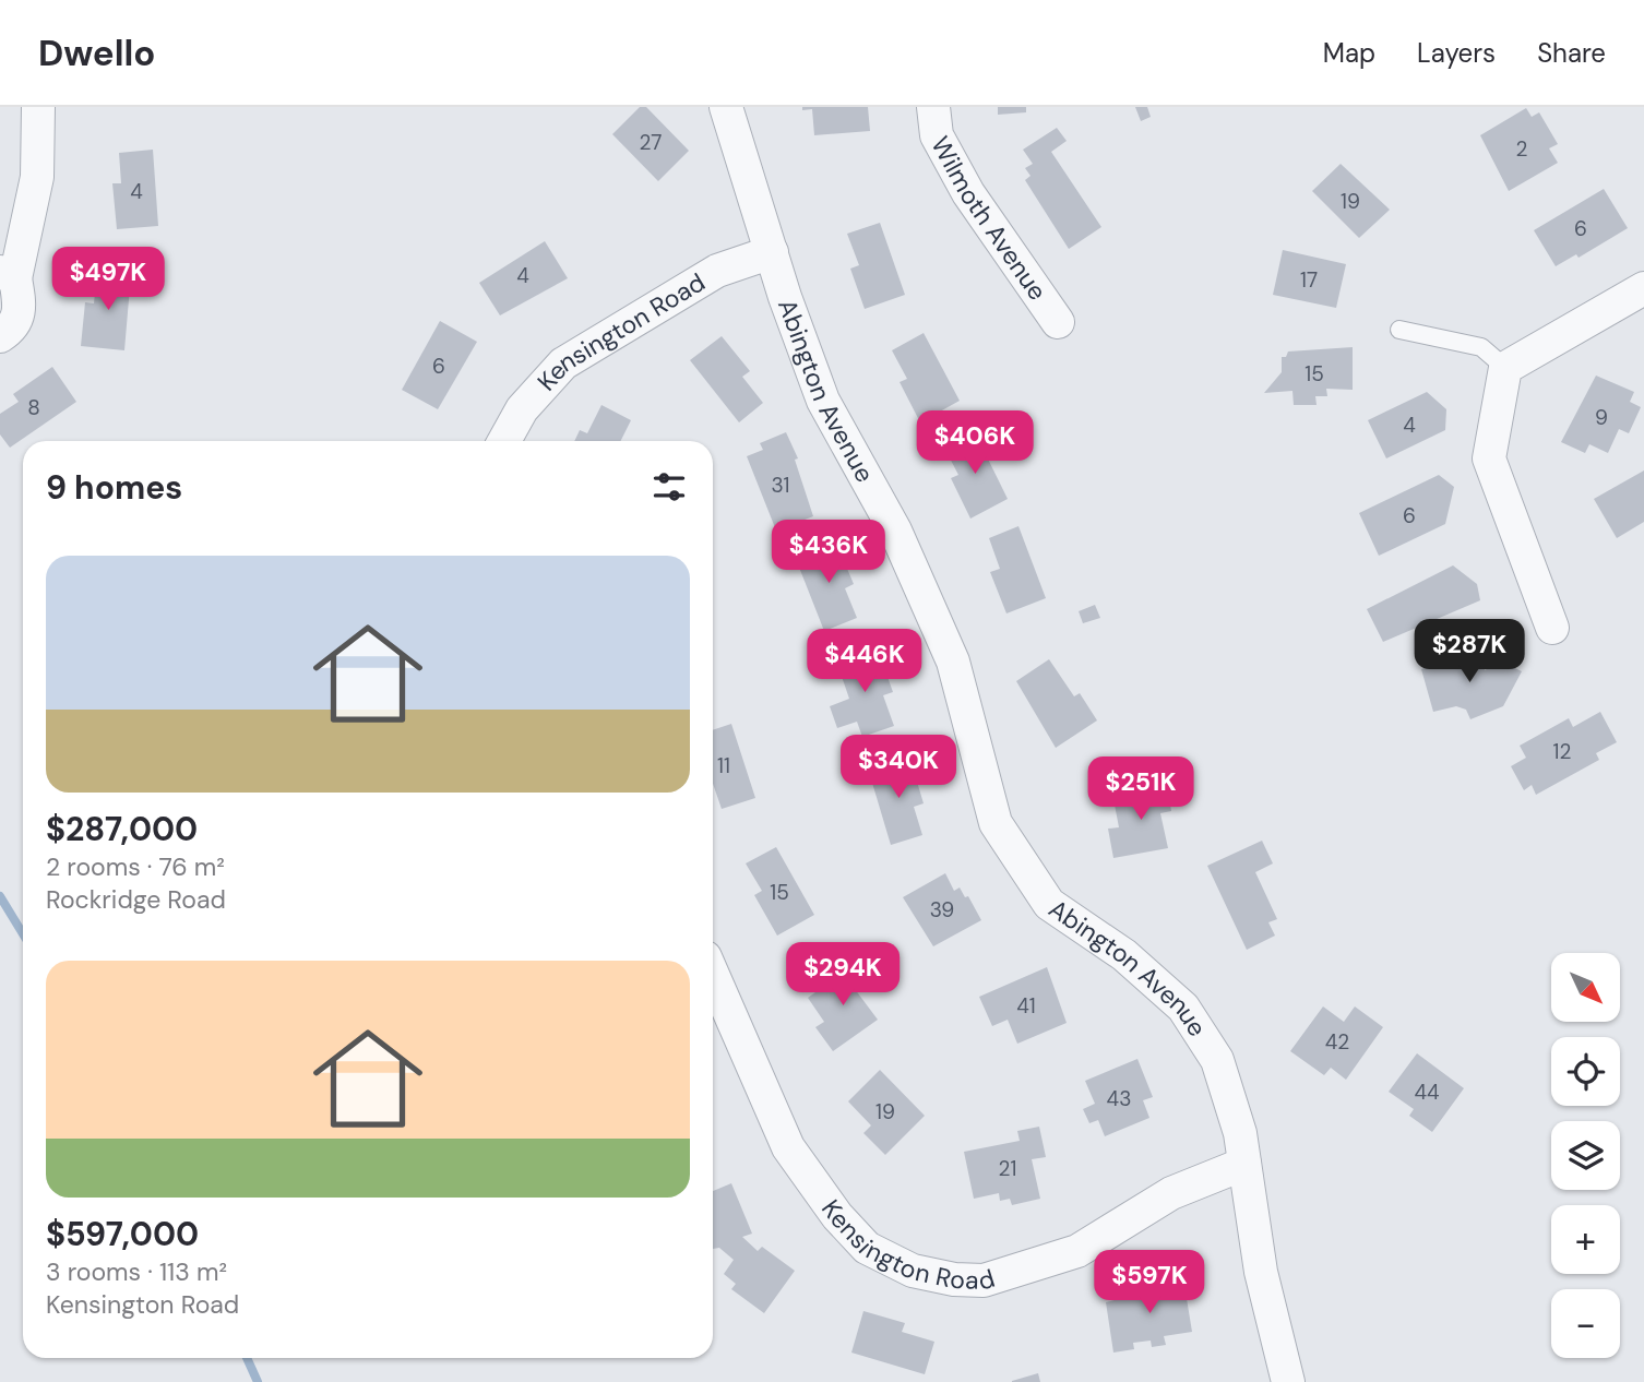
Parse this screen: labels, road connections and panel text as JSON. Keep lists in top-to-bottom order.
{
  "streets": {
    "street": ["Wilmoth Avenue", "Kensington Road", "Abington Avenue"]
  },
  "crossings": [
    ["Kensington Road", "Abington Avenue"]
  ],
  "house_numbers": [
    "27",
    "2",
    "4",
    "19",
    "6",
    "4",
    "17",
    "6",
    "15",
    "8",
    "9",
    "4",
    "31",
    "6",
    "12",
    "11",
    "15",
    "39",
    "41",
    "42",
    "44",
    "43",
    "19",
    "21"
  ],
  "north": "bottom right",
  "page": {
    "header": "Dwello",
    "nav": ["Map", "Layers", "Share"],
    "price": [
      "$497K",
      "$406K",
      "$436K",
      "$287K",
      "$446K",
      "$340K",
      "$251K",
      "$294K",
      "$597K"
    ],
    "heading": "9 homes",
    "list": [
      {
        "name": "$287,000",
        "note": "2 rooms · 76 m² · Rockridge Road"
      },
      {
        "name": "$597,000",
        "note": "3 rooms · 113 m² · Kensington Road"
      }
    ],
    "map_buttons": ["+", "−"]
  }
}
